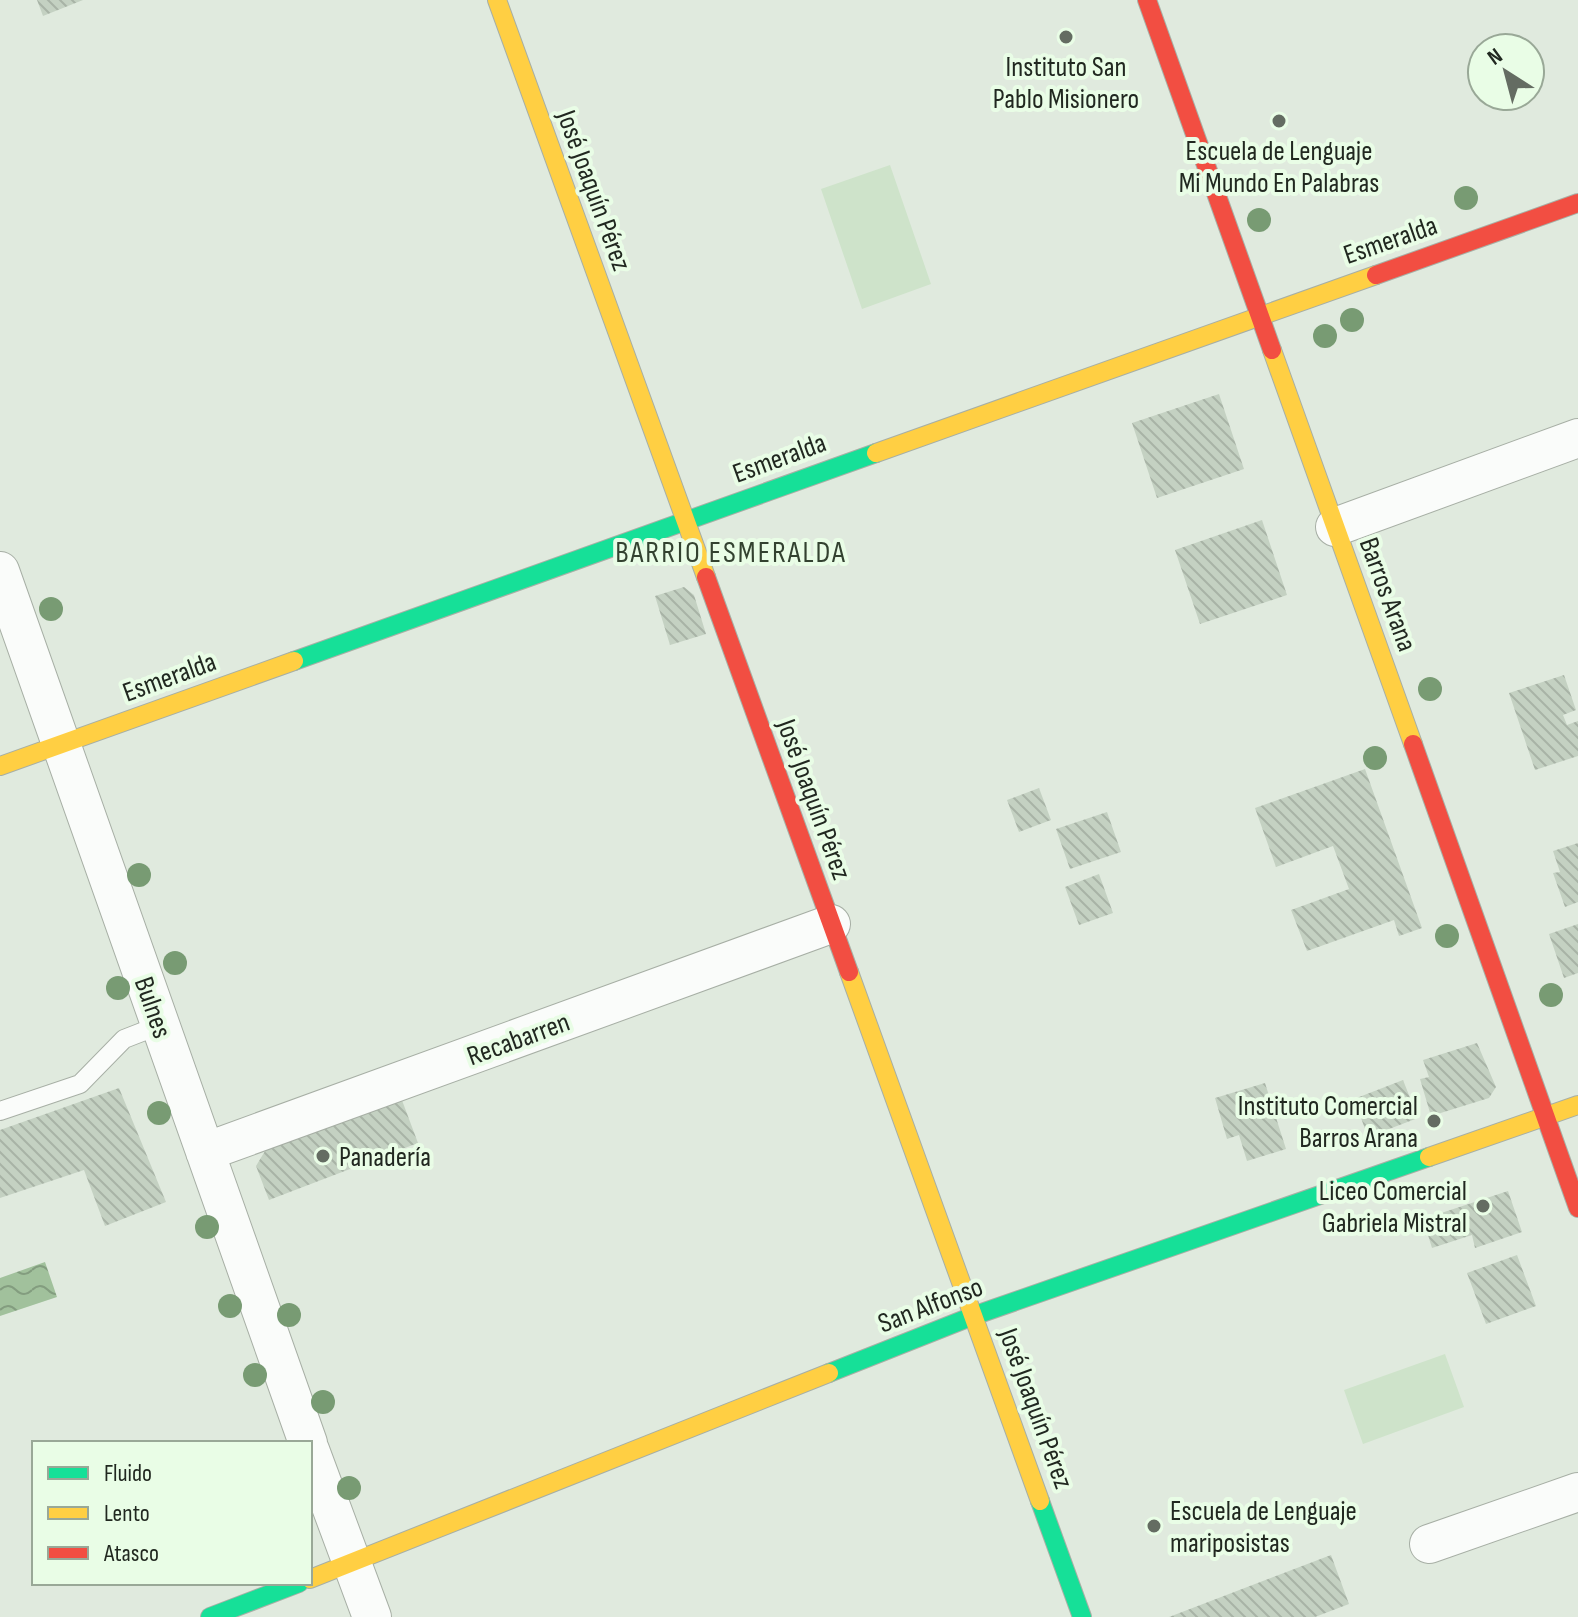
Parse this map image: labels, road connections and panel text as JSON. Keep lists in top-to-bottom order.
{
  "streets": {
    "street": [
      "José Joaquín Pérez",
      "Esmeralda",
      "Barros Arana",
      "Bulnes",
      "Recabarren",
      "San Alfonso"
    ]
  },
  "crossings": [
    ["José Joaquín Pérez", "Esmeralda"],
    ["José Joaquín Pérez", "Recabarren"],
    ["José Joaquín Pérez", "San Alfonso"],
    ["Esmeralda", "Barros Arana"],
    ["Esmeralda", "Bulnes"],
    ["Barros Arana", "San Alfonso"],
    ["Bulnes", "Recabarren"]
  ],
  "districts": ["BARRIO ESMERALDA"],
  "places": [
    "Instituto San Pablo Misionero",
    "Escuela de Lenguaje Mi Mundo En Palabras",
    "Instituto Comercial Barros Arana",
    "Panadería",
    "Liceo Comercial Gabriela Mistral",
    "Escuela de Lenguaje mariposistas"
  ],
  "legend": ["Fluido", "Lento", "Atasco"],
  "north": "top left"
}
